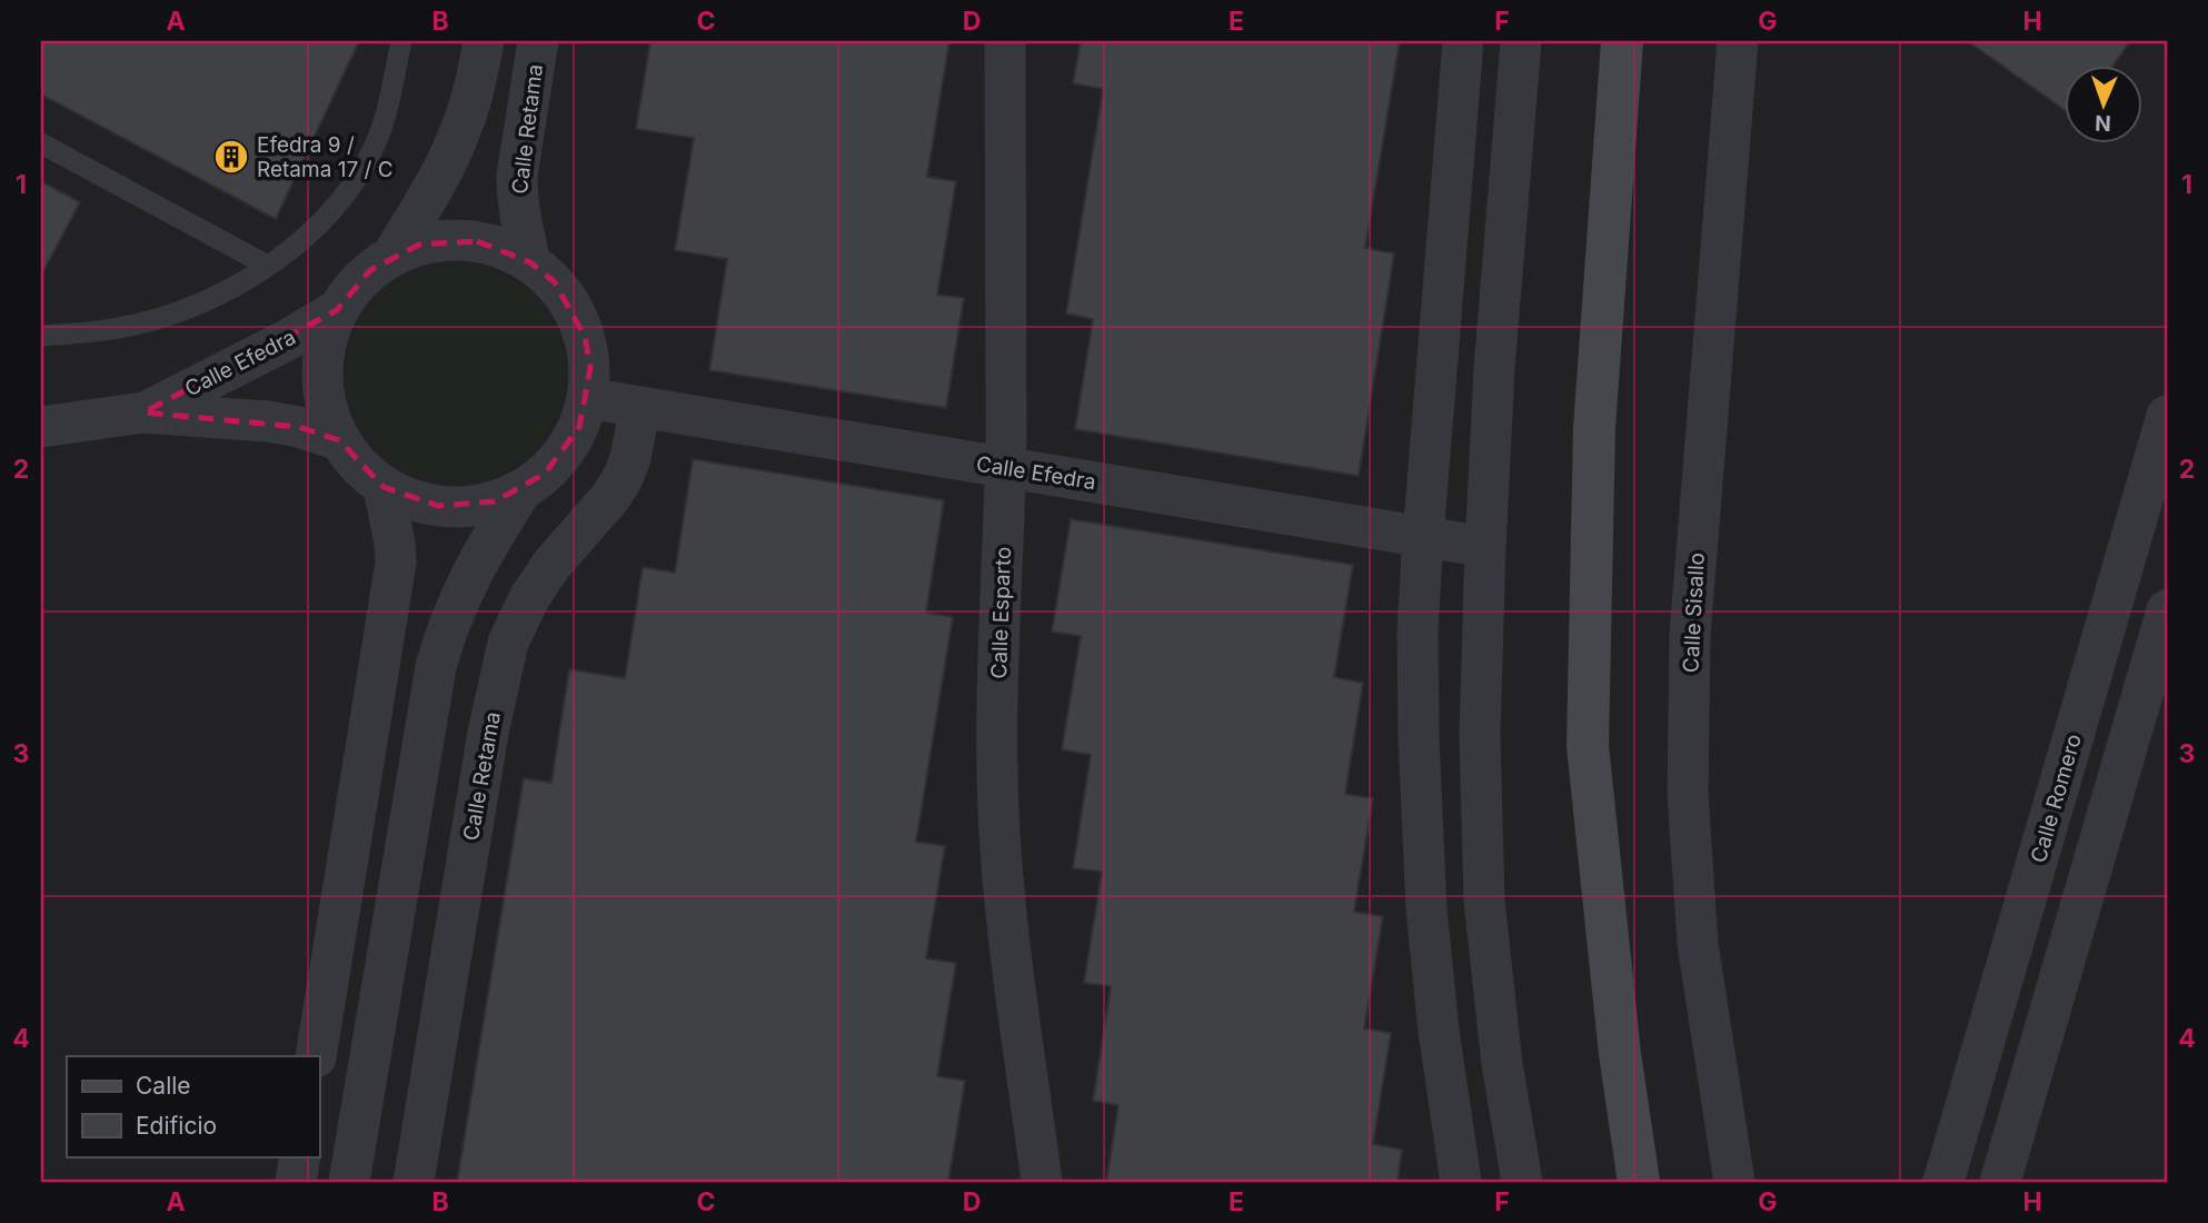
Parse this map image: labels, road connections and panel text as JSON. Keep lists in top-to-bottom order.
{
  "streets": {
    "street": [
      "Calle Retama",
      "Calle Efedra",
      "Calle Esparto",
      "Calle Sisallo",
      "Calle Romero"
    ]
  },
  "crossings": [
    ["Calle Retama", "Calle Efedra"],
    ["Calle Efedra", "Calle Esparto"]
  ],
  "places": {
    "building": ["Efedra 9 / Retama 17 / C"]
  },
  "legend": ["Calle", "Edificio"],
  "north": "bottom",
  "grid": {
    "columns": [
      "A",
      "B",
      "C",
      "D",
      "E",
      "F",
      "G",
      "H"
    ],
    "rows": [
      "1",
      "2",
      "3",
      "4"
    ]
  }
}
